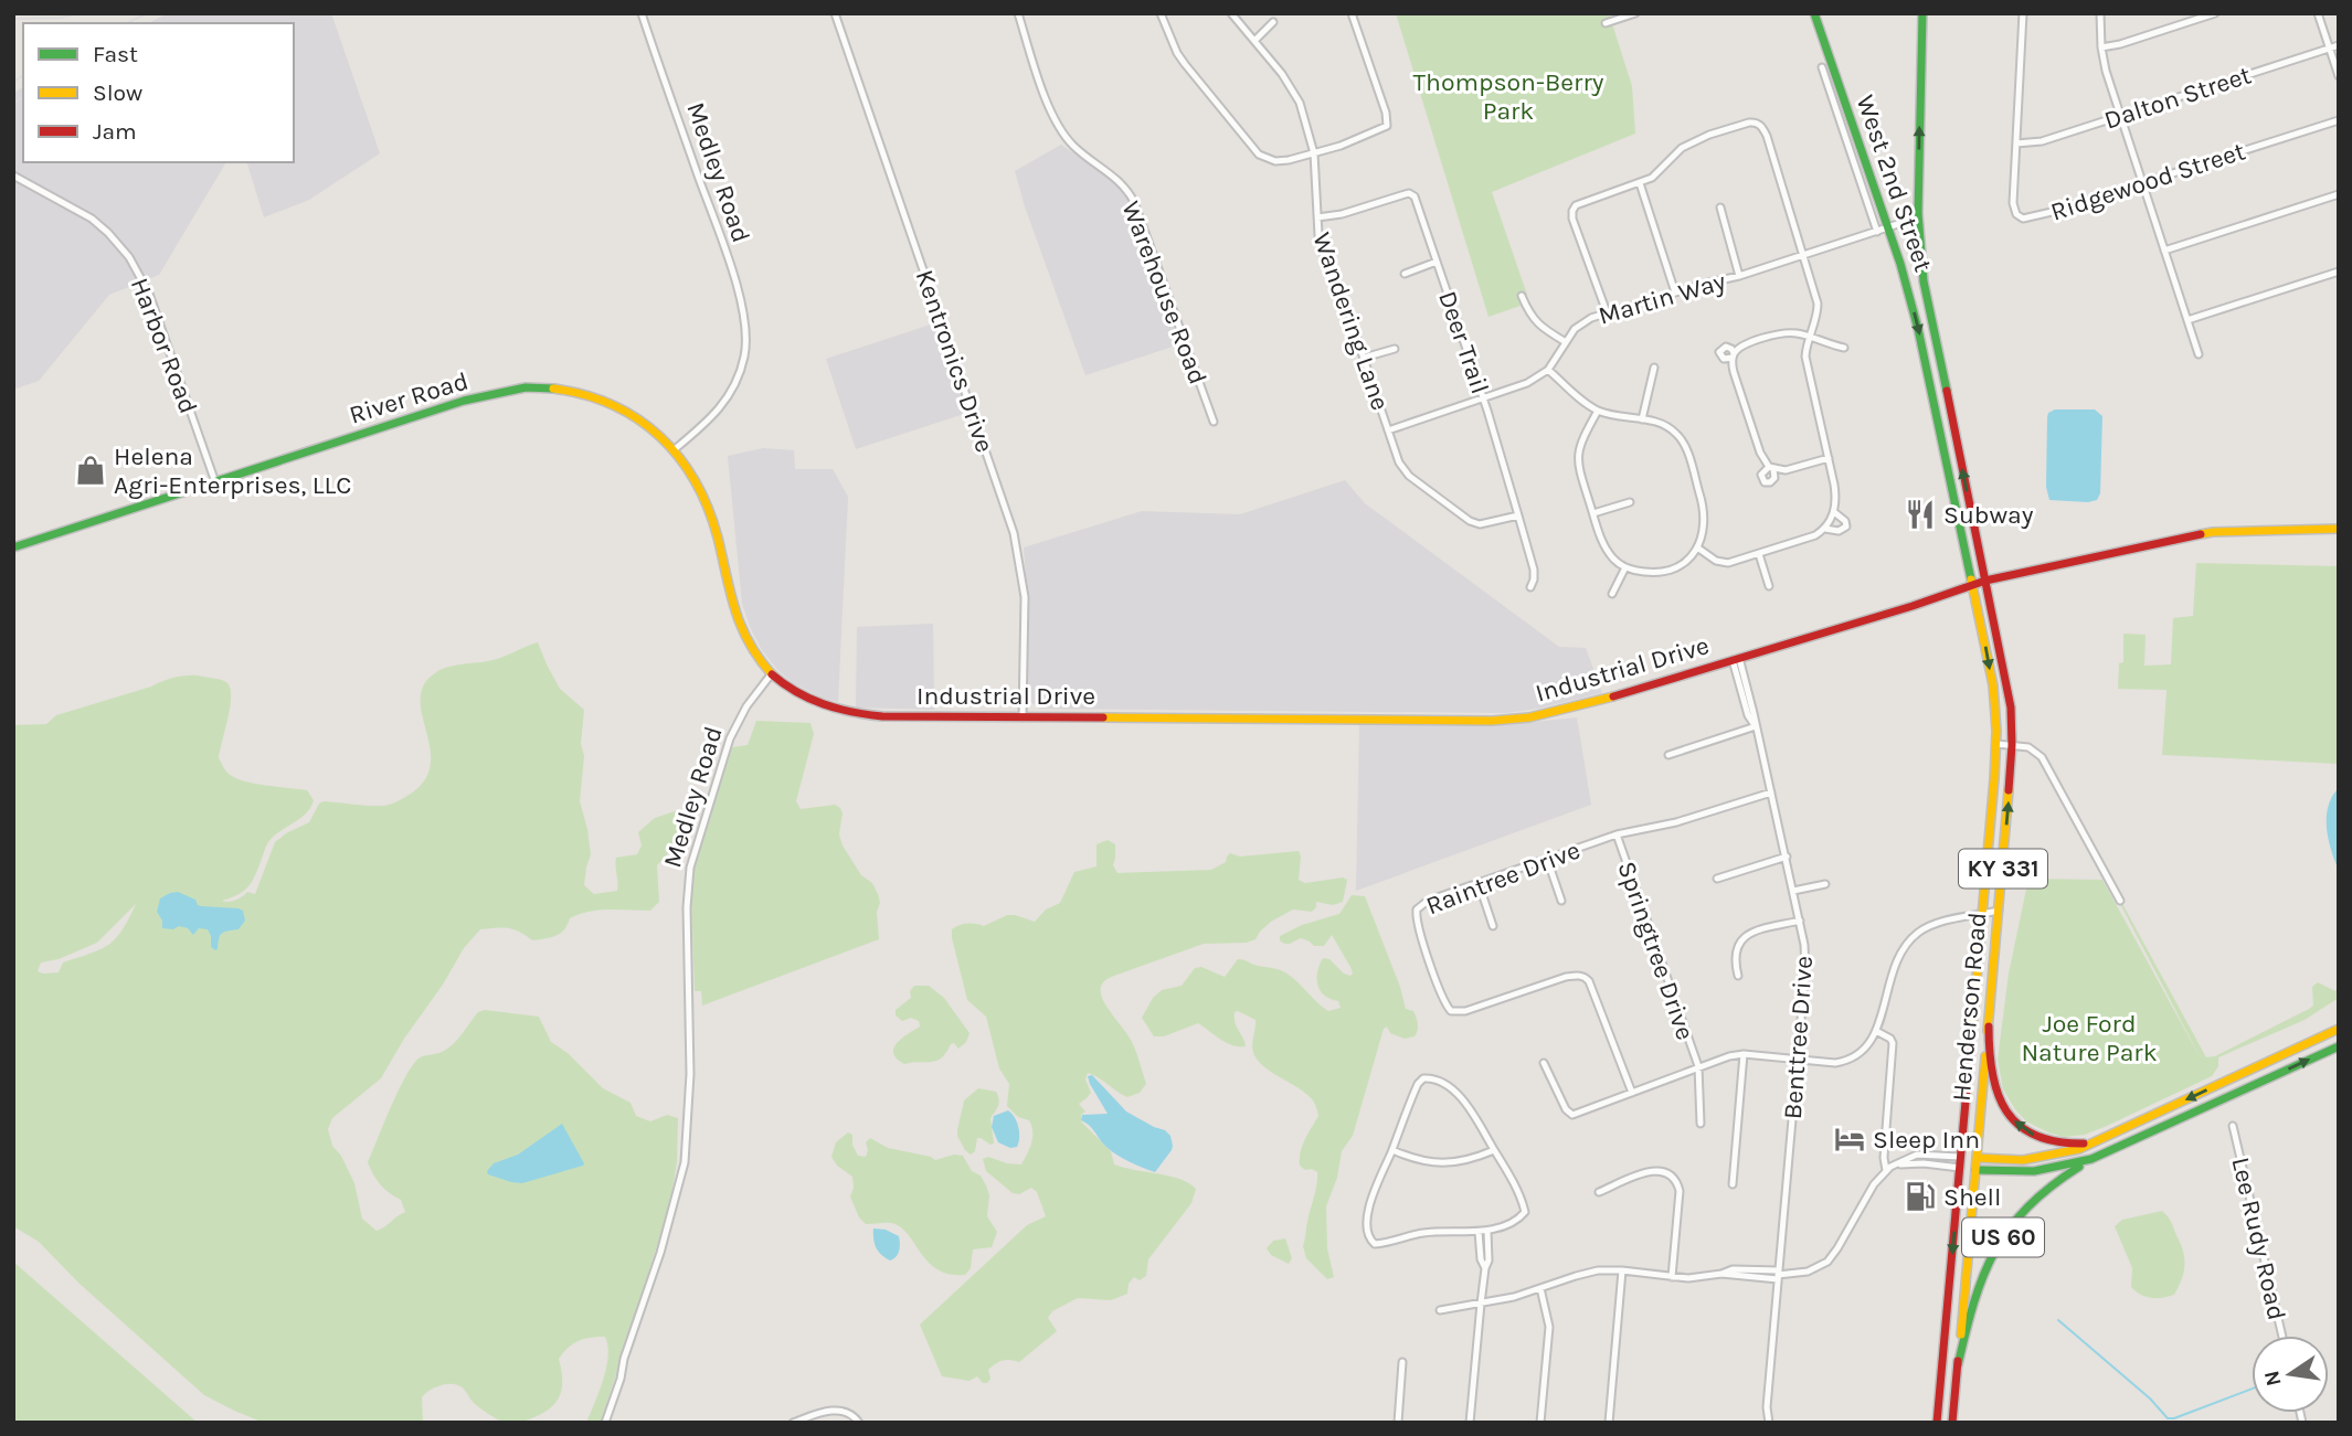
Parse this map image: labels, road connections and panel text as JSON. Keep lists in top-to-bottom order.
{
  "streets": {
    "main road": [
      "West 2nd Street",
      "River Road",
      "Industrial Drive",
      "KY 331",
      "Henderson Road",
      "US 60"
    ],
    "street": [
      "Dalton Street",
      "Medley Road",
      "Ridgewood Street",
      "Warehouse Road",
      "Martin Way",
      "Wandering Lane",
      "Deer Trail",
      "Harbor Road",
      "Kentronics Drive",
      "Raintree Drive",
      "Springtree Drive",
      "Benttree Drive",
      "Lee Rudy Road"
    ]
  },
  "crossings": [
    ["Dalton Street", "Ridgewood Street"],
    ["Medley Road", "River Road"],
    ["Medley Road", "Industrial Drive"],
    ["West 2nd Street", "Martin Way"],
    ["West 2nd Street", "Henderson Road"],
    ["Martin Way", "Henderson Road"],
    ["Wandering Lane", "Deer Trail"],
    ["Harbor Road", "River Road"],
    ["Kentronics Drive", "Industrial Drive"],
    ["Industrial Drive", "Henderson Road"],
    ["Industrial Drive", "Benttree Drive"],
    ["Raintree Drive", "Springtree Drive"],
    ["Raintree Drive", "Benttree Drive"],
    ["Henderson Road", "US 60"]
  ],
  "parks": ["Thompson-Berry Park", "Joe Ford Nature Park"],
  "places": {
    "shop": ["Helena Agri-Enterprises, LLC"],
    "restaurant": ["Subway"],
    "hotel": ["Sleep Inn"],
    "fuel station": ["Shell"]
  },
  "legend": ["Fast", "Slow", "Jam"],
  "north": "left"
}
